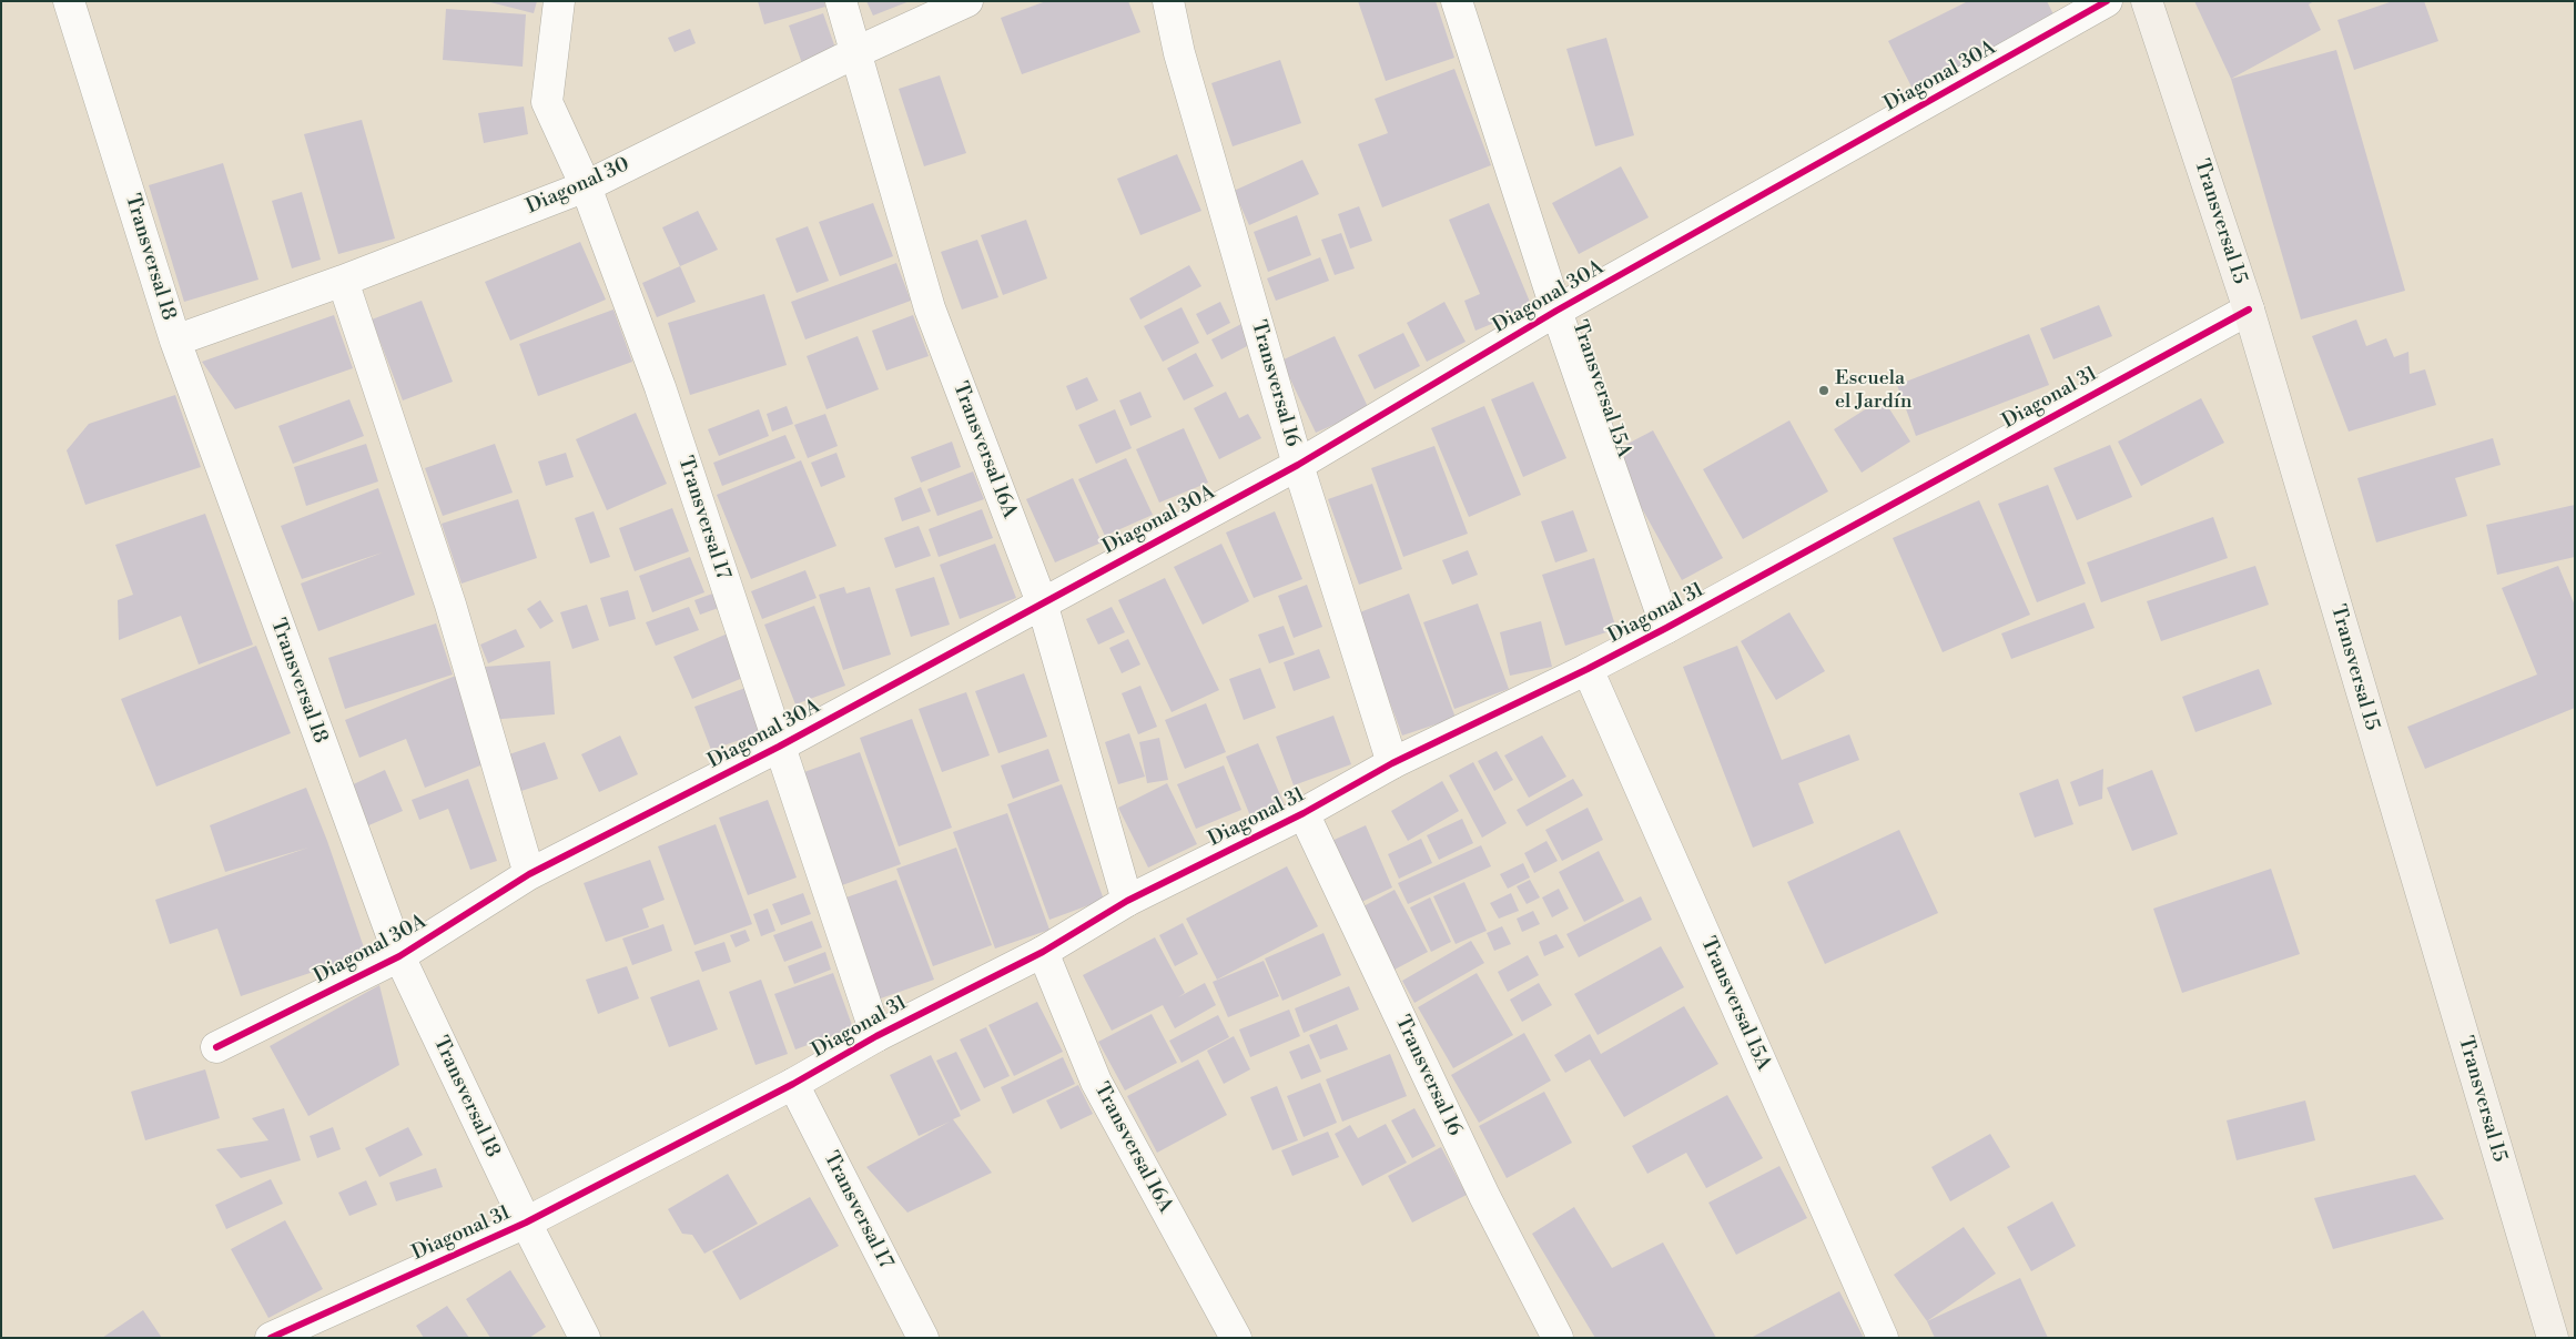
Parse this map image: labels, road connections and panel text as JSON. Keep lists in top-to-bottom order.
{
  "streets": {
    "main road": ["Transversal 15"],
    "street": [
      "Diagonal 30A",
      "Diagonal 30",
      "Transversal 18",
      "Transversal 16",
      "Transversal 15A",
      "Diagonal 31",
      "Transversal 16A",
      "Transversal 17"
    ]
  },
  "crossings": [
    ["Diagonal 30A", "Transversal 18"],
    ["Diagonal 30A", "Transversal 16"],
    ["Diagonal 30A", "Transversal 15A"],
    ["Diagonal 30A", "Transversal 16A"],
    ["Diagonal 30A", "Transversal 17"],
    ["Diagonal 30", "Transversal 18"],
    ["Diagonal 30", "Transversal 16A"],
    ["Diagonal 30", "Transversal 17"],
    ["Transversal 15", "Diagonal 31"],
    ["Transversal 18", "Diagonal 31"],
    ["Transversal 16", "Diagonal 31"],
    ["Transversal 15A", "Diagonal 31"],
    ["Diagonal 31", "Transversal 16A"],
    ["Diagonal 31", "Transversal 17"]
  ],
  "places": ["Escuela el Jardín"]
}
